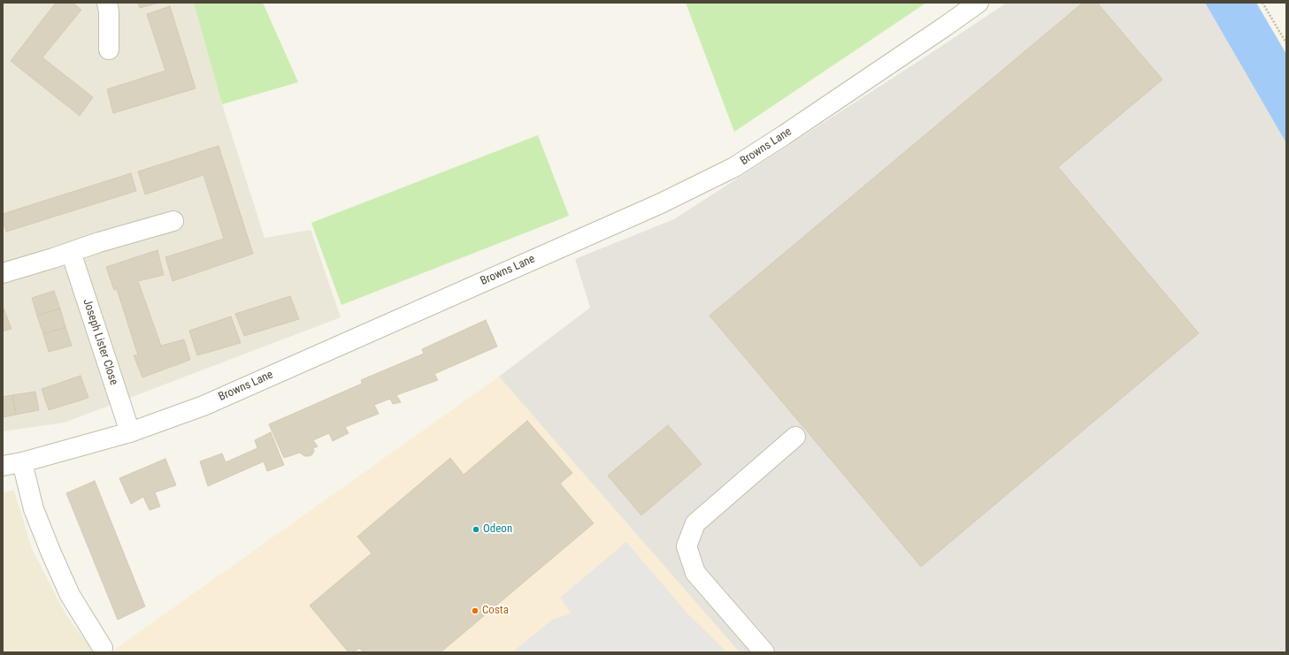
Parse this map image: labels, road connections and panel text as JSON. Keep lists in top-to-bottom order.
{
  "streets": {
    "street": ["Browns Lane", "Joseph Lister Close"]
  },
  "crossings": [
    ["Browns Lane", "Joseph Lister Close"]
  ],
  "places": ["Odeon", "Costa"]
}
